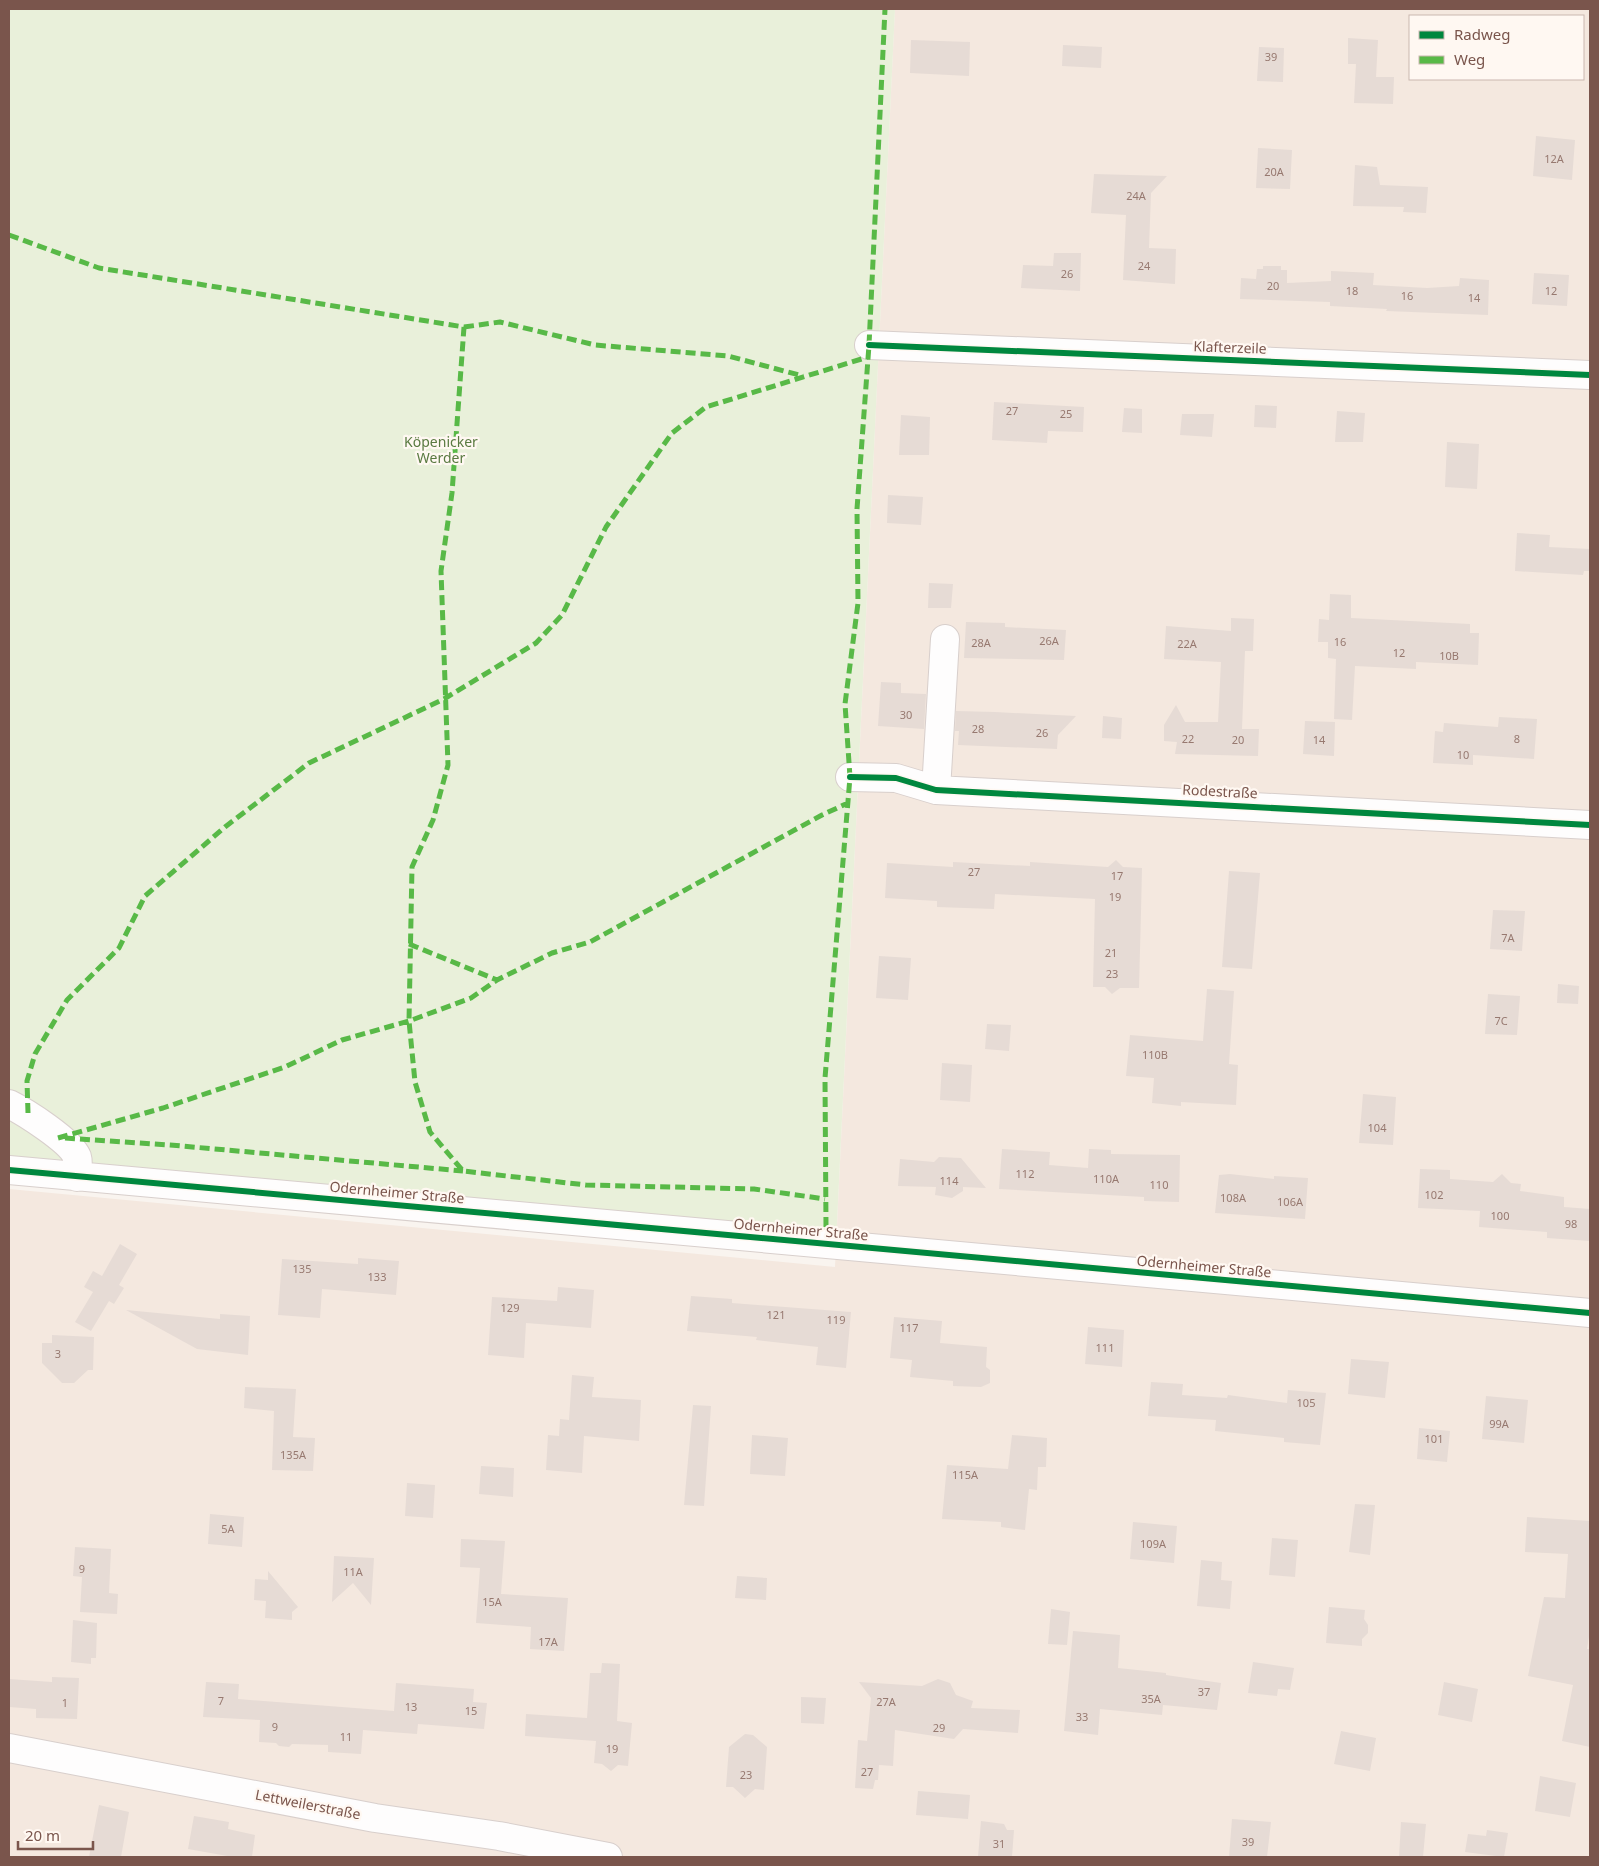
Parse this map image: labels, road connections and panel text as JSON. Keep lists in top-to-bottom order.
{
  "streets": {
    "street": [
      "Klafterzeile",
      "Rodestraße",
      "Odernheimer Straße",
      "Lettweilerstraße"
    ]
  },
  "parks": ["Köpenicker Werder"],
  "house_numbers": [
    "39",
    "12A",
    "20A",
    "24A",
    "24",
    "26",
    "20",
    "18",
    "12",
    "16",
    "14",
    "27",
    "25",
    "26A",
    "16",
    "28A",
    "22A",
    "12",
    "10B",
    "30",
    "28",
    "26",
    "22",
    "8",
    "20",
    "14",
    "10",
    "27",
    "17",
    "19",
    "7A",
    "21",
    "23",
    "7C",
    "110B",
    "104",
    "112",
    "110A",
    "114",
    "110",
    "102",
    "108A",
    "106A",
    "100",
    "98",
    "135",
    "133",
    "129",
    "121",
    "119",
    "117",
    "111",
    "3",
    "105",
    "99A",
    "101",
    "135A",
    "115A",
    "5A",
    "109A",
    "9",
    "11A",
    "15A",
    "17A",
    "37",
    "35A",
    "7",
    "27A",
    "1",
    "13",
    "15",
    "33",
    "9",
    "29",
    "11",
    "19",
    "27",
    "23",
    "39",
    "31"
  ],
  "legend": ["Radweg", "Weg"],
  "scale_bar": "20 m"
}
